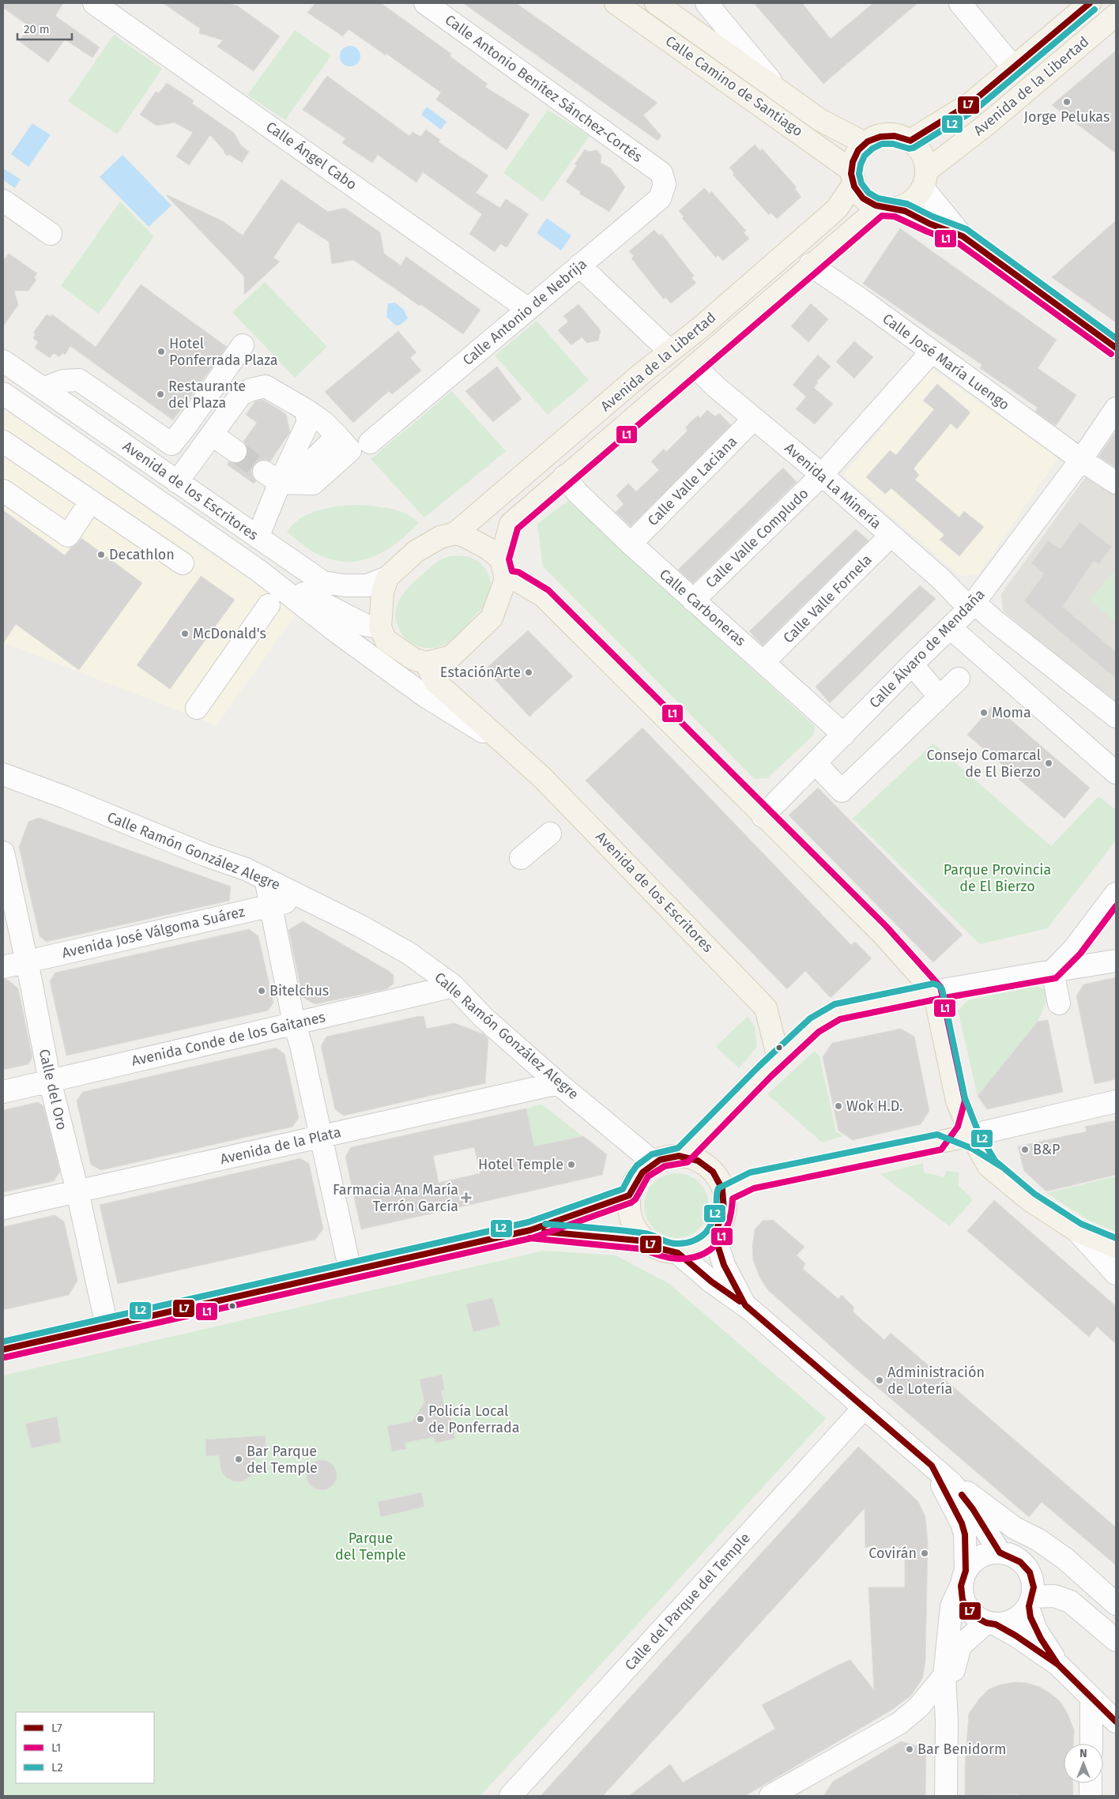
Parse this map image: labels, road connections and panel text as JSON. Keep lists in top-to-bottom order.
{
  "streets": {
    "main road": ["Calle Camino de Santiago", "Avenida de la Libertad", "Avenida de los Escritores"],
    "street": [
      "Calle Antonio Benítez Sánchez-Cortés",
      "Calle Ángel Cabo",
      "Calle Antonio de Nebrija",
      "Calle José María Luengo",
      "Calle Valle Laciana",
      "Avenida La Minería",
      "Calle Valle Compludo",
      "Calle Valle Fornela",
      "Calle Carboneras",
      "Calle Álvaro de Mendaña",
      "Calle Ramón González Alegre",
      "Avenida José Válgoma Suárez",
      "Avenida Conde de los Gaitanes",
      "Calle del Oro",
      "Avenida de la Plata",
      "Calle del Parque del Temple"
    ]
  },
  "crossings": [
    ["Calle Camino de Santiago", "Avenida de la Libertad"],
    ["Avenida de la Libertad", "Calle José María Luengo"],
    ["Avenida de la Libertad", "Avenida La Minería"],
    ["Avenida de la Libertad", "Avenida de los Escritores"],
    ["Avenida de la Libertad", "Calle Carboneras"],
    ["Calle Antonio Benítez Sánchez-Cortés", "Calle Antonio de Nebrija"],
    ["Calle Ángel Cabo", "Calle Antonio de Nebrija"],
    ["Calle José María Luengo", "Calle Valle Compludo"],
    ["Calle José María Luengo", "Calle Álvaro de Mendaña"],
    ["Calle Valle Laciana", "Avenida La Minería"],
    ["Calle Valle Laciana", "Calle Carboneras"],
    ["Avenida La Minería", "Calle Valle Compludo"],
    ["Avenida La Minería", "Calle Valle Fornela"],
    ["Avenida La Minería", "Calle Álvaro de Mendaña"],
    ["Calle Valle Compludo", "Calle Carboneras"],
    ["Calle Valle Fornela", "Calle Carboneras"],
    ["Calle Carboneras", "Calle Álvaro de Mendaña"],
    ["Calle Ramón González Alegre", "Avenida José Válgoma Suárez"],
    ["Calle Ramón González Alegre", "Avenida Conde de los Gaitanes"],
    ["Calle Ramón González Alegre", "Avenida de la Plata"],
    ["Avenida José Válgoma Suárez", "Calle del Oro"],
    ["Avenida Conde de los Gaitanes", "Calle del Oro"],
    ["Calle del Oro", "Avenida de la Plata"]
  ],
  "parks": ["Parque Provincia de El Bierzo", "Parque del Temple"],
  "places": {
    "other": [
      "Jorge Pelukas",
      "Hotel Ponferrada Plaza",
      "Restaurante del Plaza",
      "Decathlon",
      "McDonald's",
      "EstaciónArte",
      "Moma",
      "Consejo Comarcal de El Bierzo",
      "Bitelchus",
      "Wok H.D.",
      "B&P",
      "Hotel Temple",
      "Administración de Lotería",
      "Policía Local de Ponferrada",
      "Bar Parque del Temple",
      "Covirán",
      "Bar Benidorm"
    ],
    "health": ["Farmacia Ana María Terrón García"]
  },
  "lines": ["transit line L7", "transit line L2", "transit line L1"],
  "legend": ["L7", "L1", "L2"],
  "scale_bar": "20 m",
  "north": "top"
}
